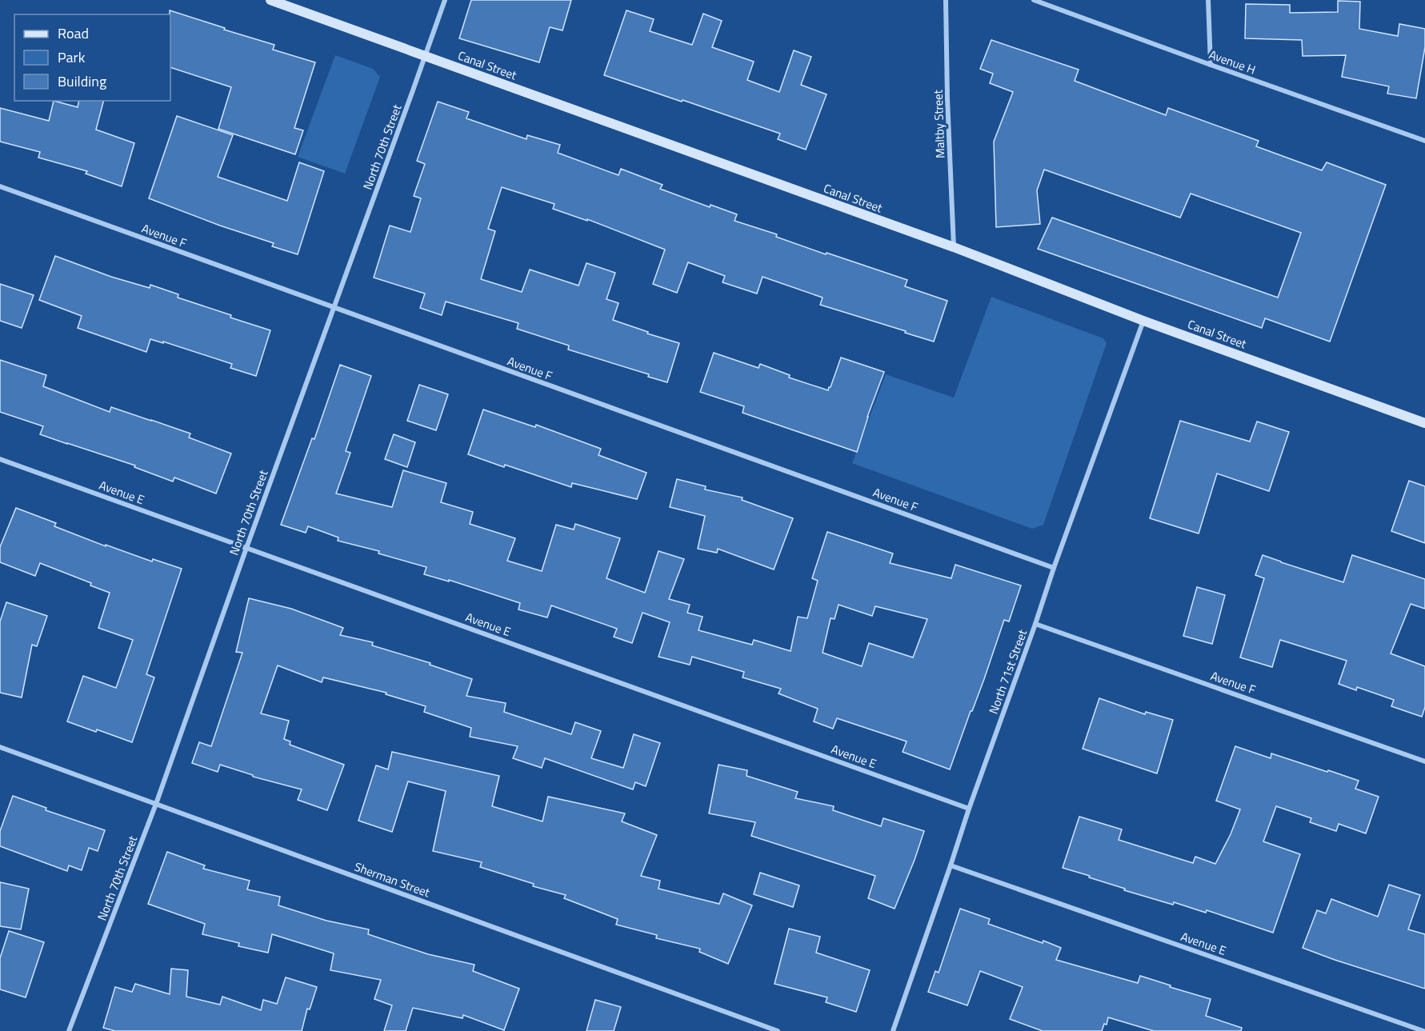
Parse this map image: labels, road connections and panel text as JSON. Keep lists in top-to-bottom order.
{
  "streets": {
    "street": [
      "Avenue H",
      "Canal Street",
      "Maltby Street",
      "North 70th Street",
      "Avenue F",
      "Avenue E",
      "North 71st Street",
      "Sherman Street"
    ]
  },
  "crossings": [
    ["Canal Street", "Maltby Street"],
    ["Canal Street", "North 70th Street"],
    ["Canal Street", "North 71st Street"],
    ["North 70th Street", "Avenue F"],
    ["North 70th Street", "Avenue E"],
    ["North 70th Street", "Sherman Street"],
    ["Avenue F", "North 71st Street"],
    ["Avenue E", "North 71st Street"]
  ],
  "legend": ["Road", "Park", "Building"]
}
